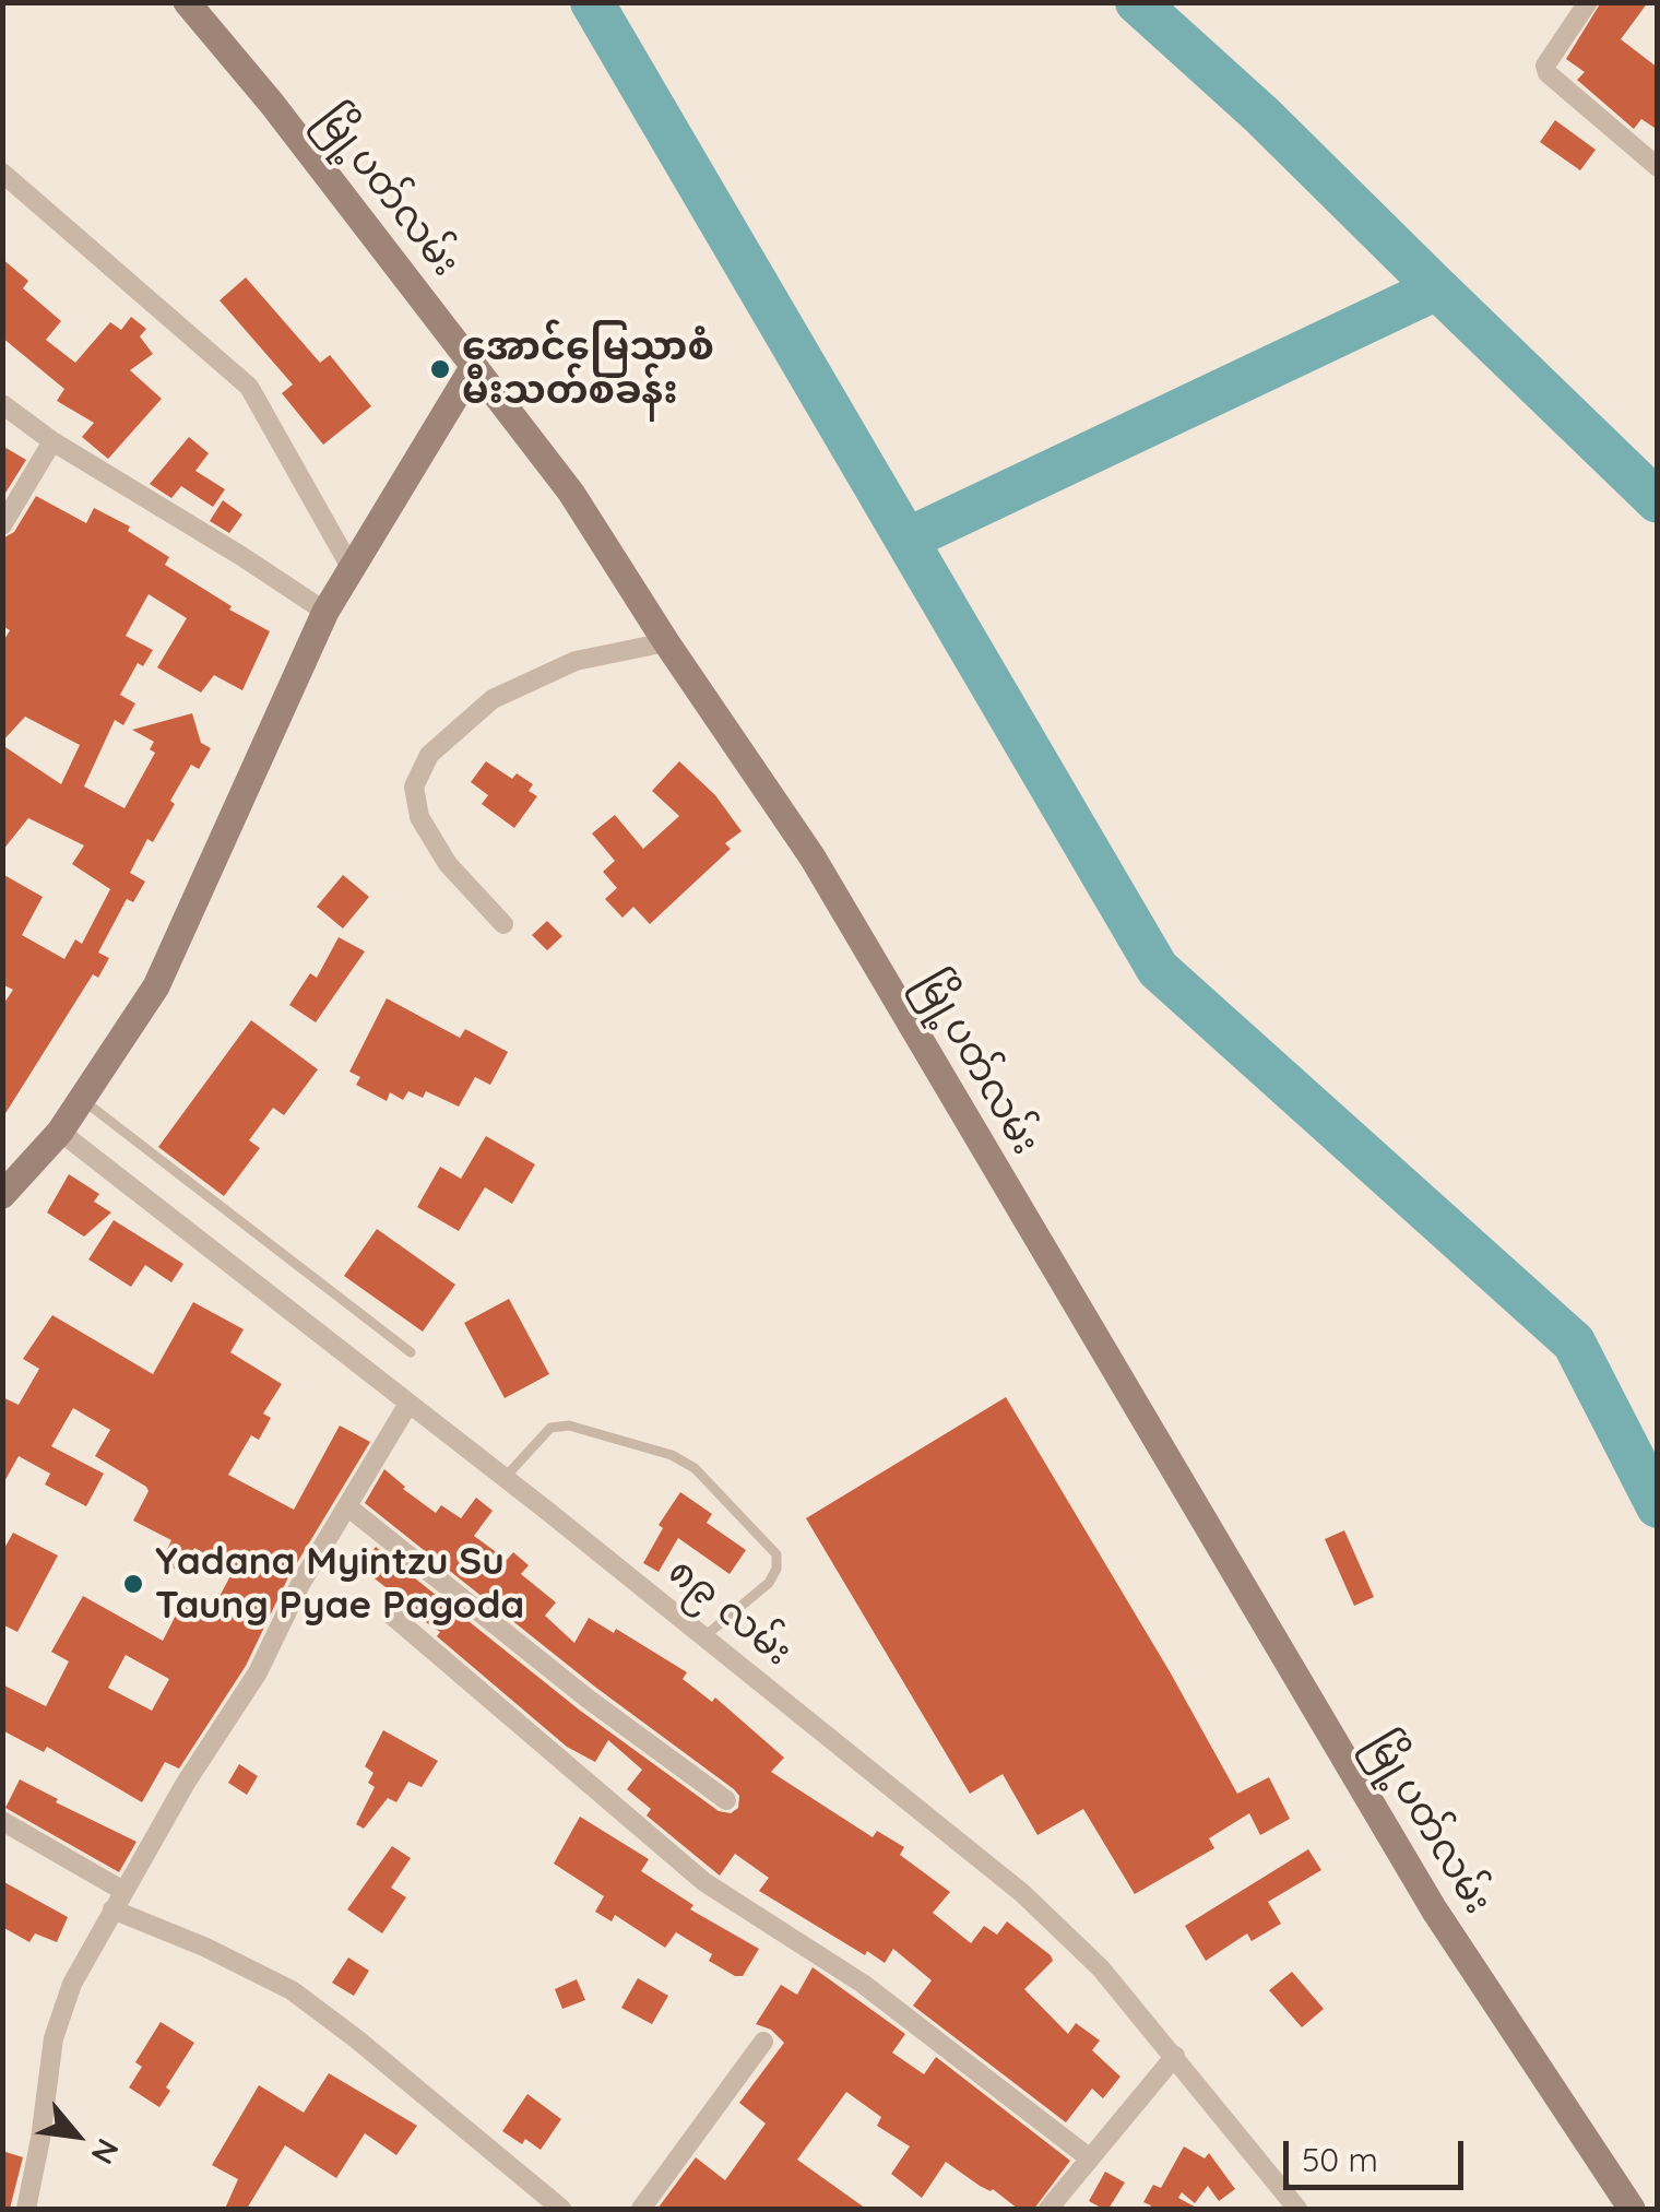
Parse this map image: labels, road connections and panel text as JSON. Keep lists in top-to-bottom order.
{
  "streets": {
    "main road": ["မြို့ပတ်လမ်း"],
    "street": ["၈၉ လမ်း"]
  },
  "places": ["အောင်မြေသာစံ မီးသတ်စခန်း", "Yadana Myintzu Su Taung Pyae Pagoda"],
  "scale_bar": "50 m",
  "north": "bottom right"
}
